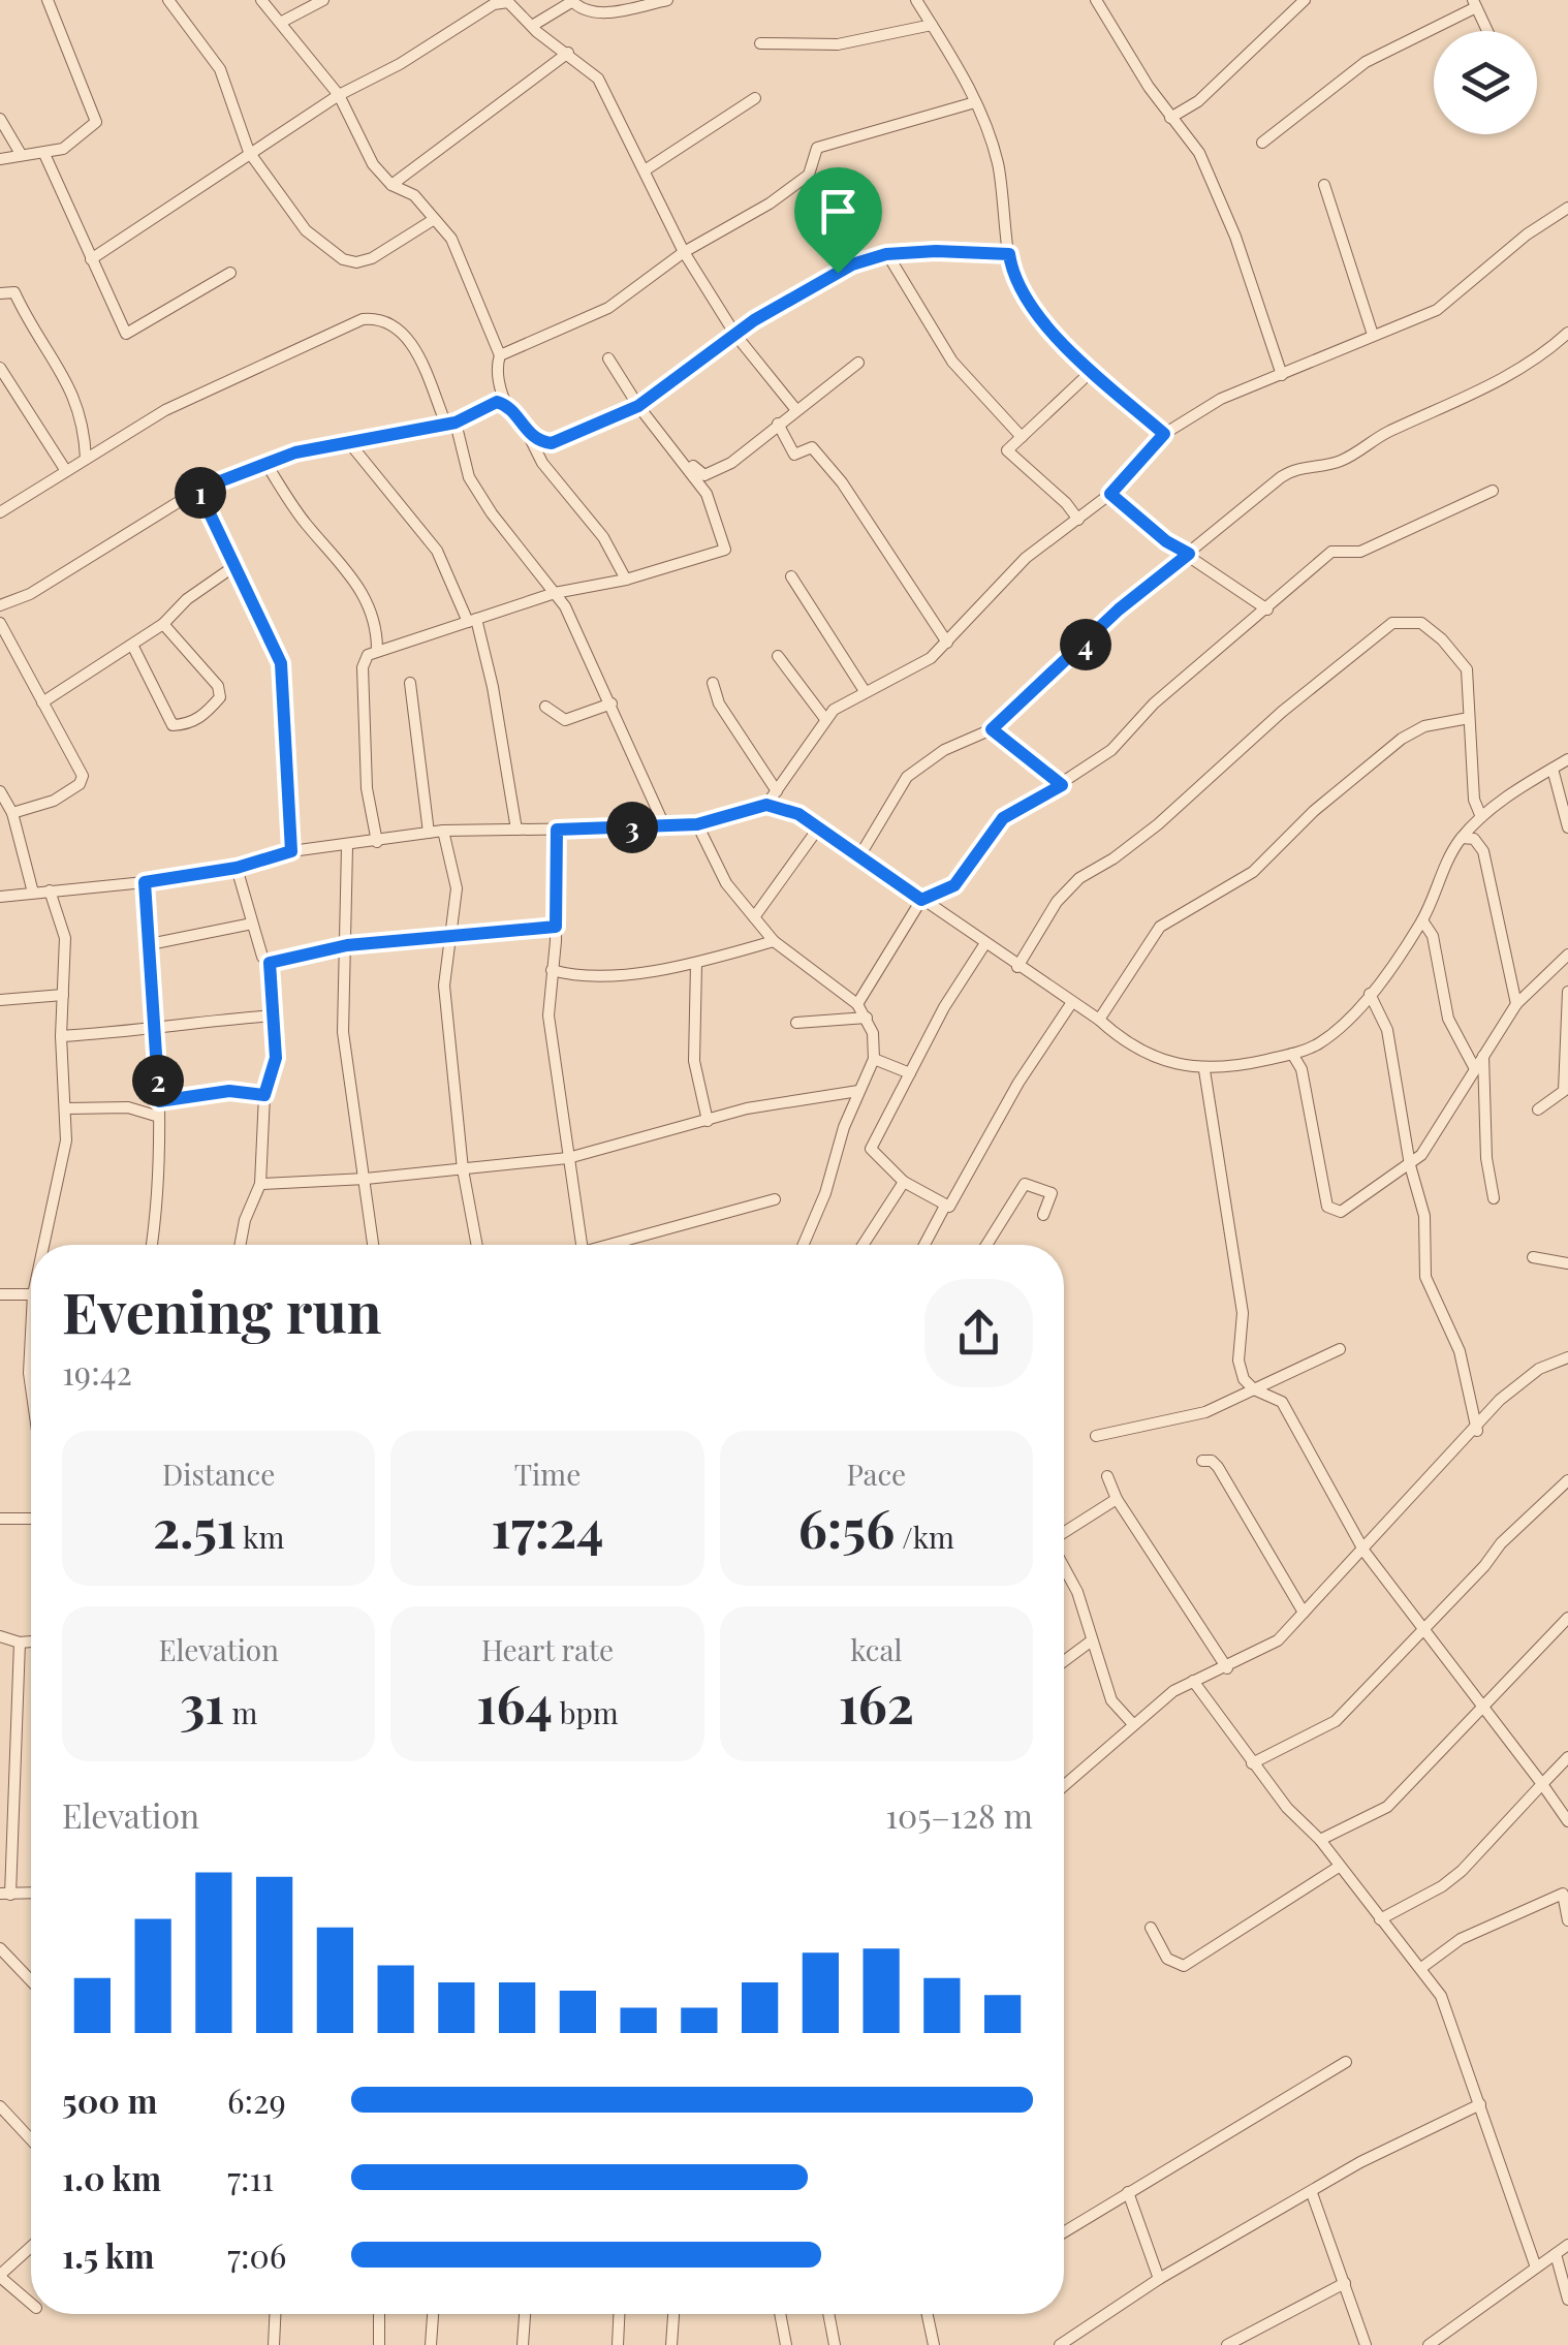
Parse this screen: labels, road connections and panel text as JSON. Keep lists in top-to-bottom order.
{
  "page": {
    "pins": [
      "1",
      "4",
      "3",
      "2"
    ],
    "heading": ["Evening run", "19:42"],
    "stats": [
      ["Distance", "2.51 km"],
      ["Time", "17:24"],
      ["Pace", "6:56 /km"],
      ["Elevation", "31 m"],
      ["Heart rate", "164 bpm"],
      ["kcal", "162"]
    ],
    "chart": ["Elevation", "105–128 m"],
    "list": [
      {
        "name": "500 m",
        "note": "6:29"
      },
      {
        "name": "1.0 km",
        "note": "7:11"
      },
      {
        "name": "1.5 km",
        "note": "7:06"
      }
    ]
  }
}
